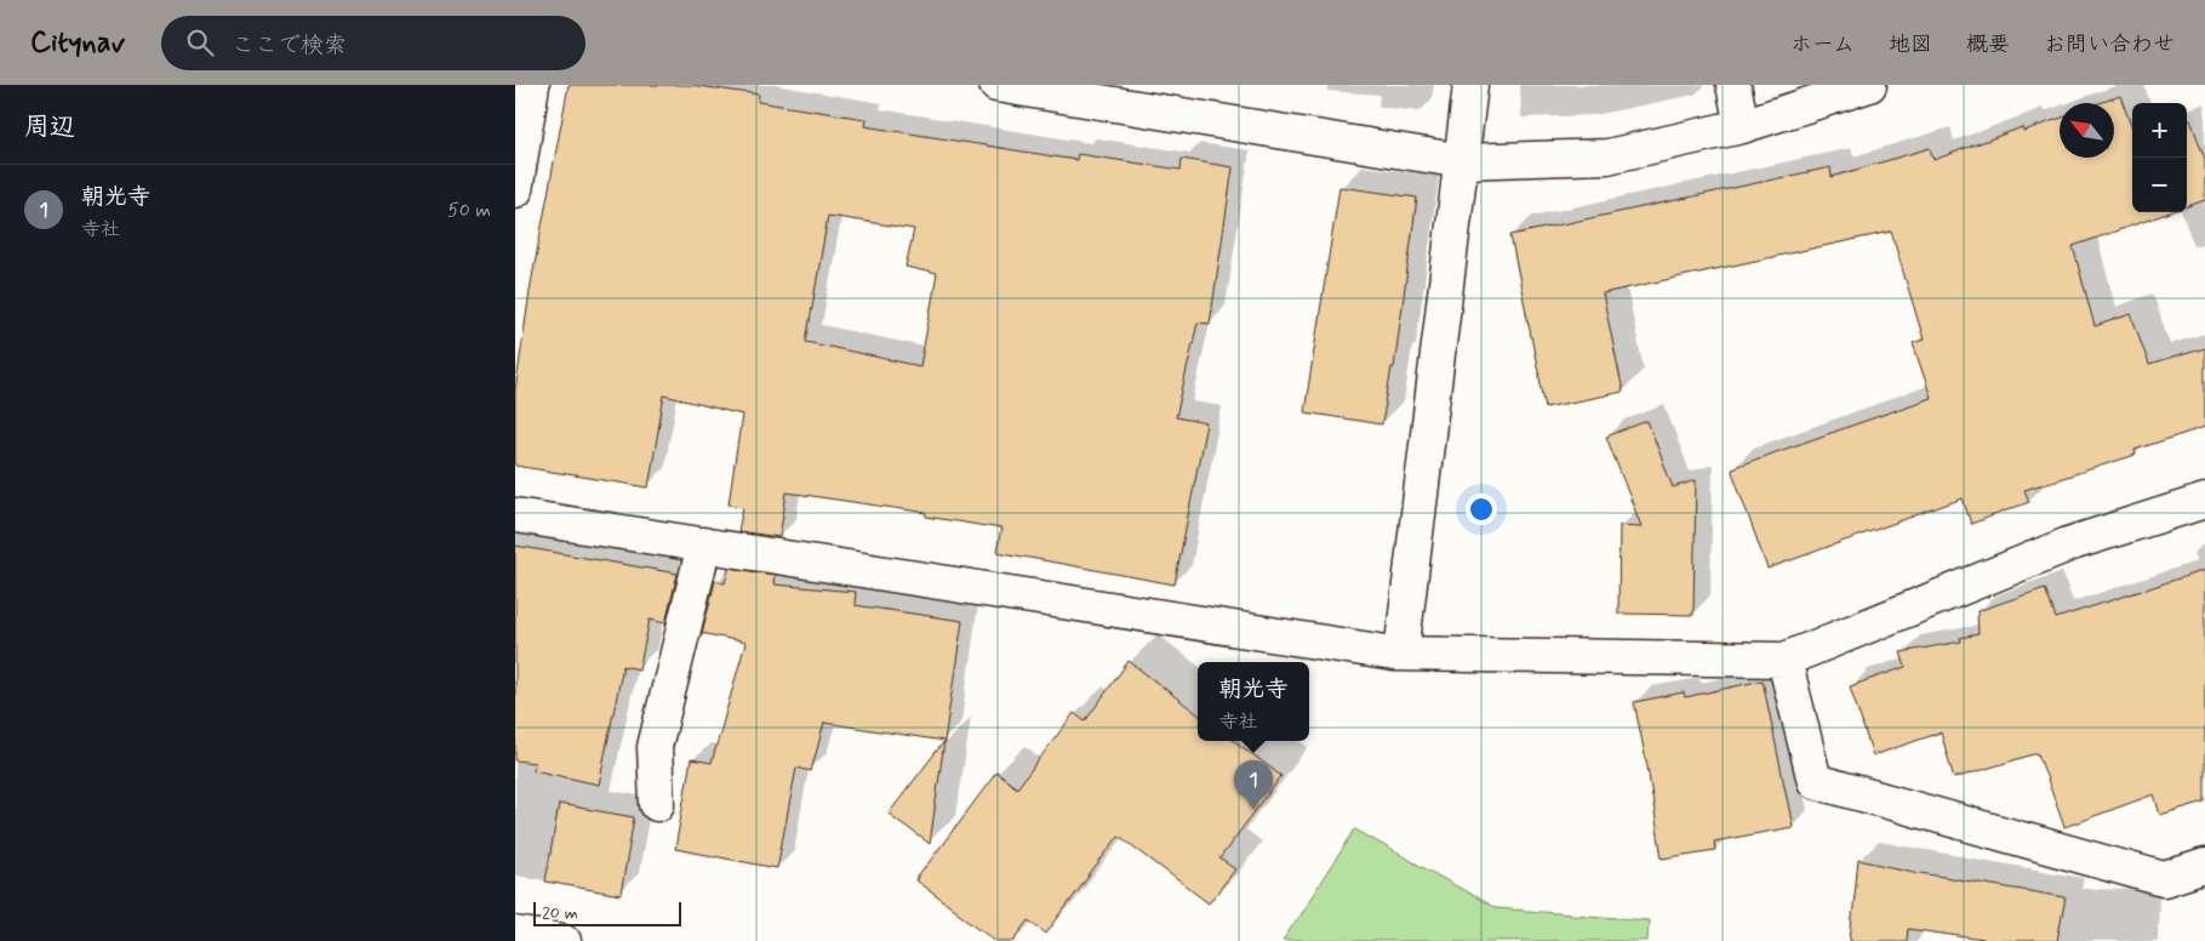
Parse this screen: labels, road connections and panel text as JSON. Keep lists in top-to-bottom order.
{
  "scale_bar": "20 m",
  "north": "top left",
  "page": {
    "header": "Citynav",
    "search": "ここで検索",
    "nav": [
      "ホーム",
      "地図",
      "概要",
      "お問い合わせ"
    ],
    "heading": "周辺",
    "map_buttons": ["+", "−"],
    "list": [
      {
        "mark": "1",
        "name": "朝光寺",
        "note": "寺社",
        "value": "50 m"
      }
    ],
    "popup": ["朝光寺", "寺社"],
    "pins": "1",
    "scale": "20 m"
  }
}
